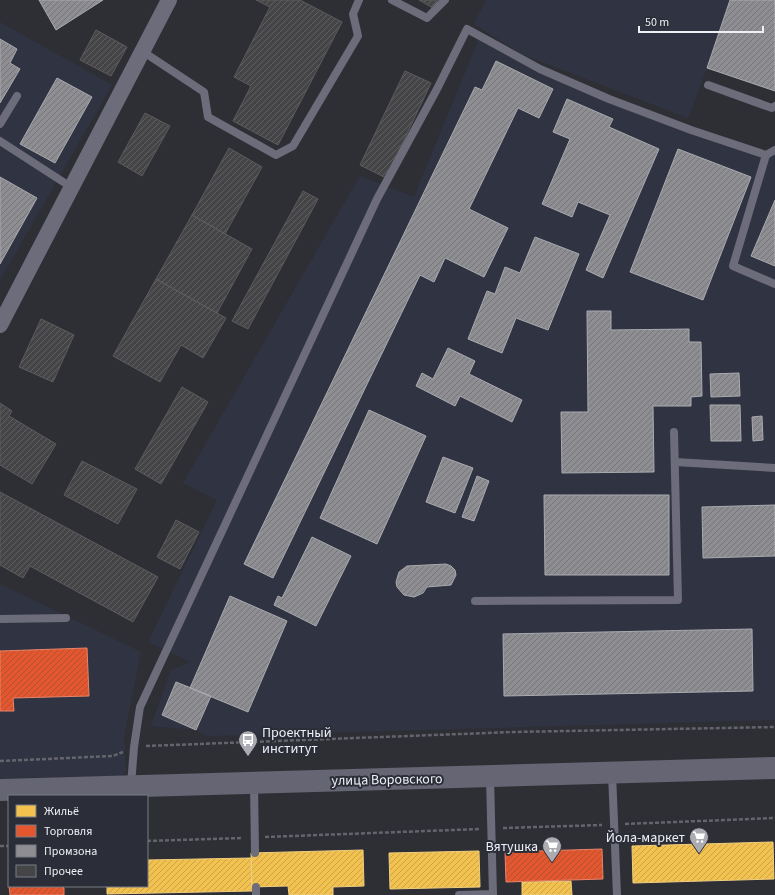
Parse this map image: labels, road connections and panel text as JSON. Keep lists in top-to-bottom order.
{
  "streets": {
    "main road": ["улица Воровского"]
  },
  "places": {
    "bus stop": ["Проектный институт"],
    "supermarket": ["Йола-маркет", "Вятушка"]
  },
  "legend": [
    "Жильё",
    "Торговля",
    "Промзона",
    "Прочее"
  ],
  "scale_bar": "50 m"
}
